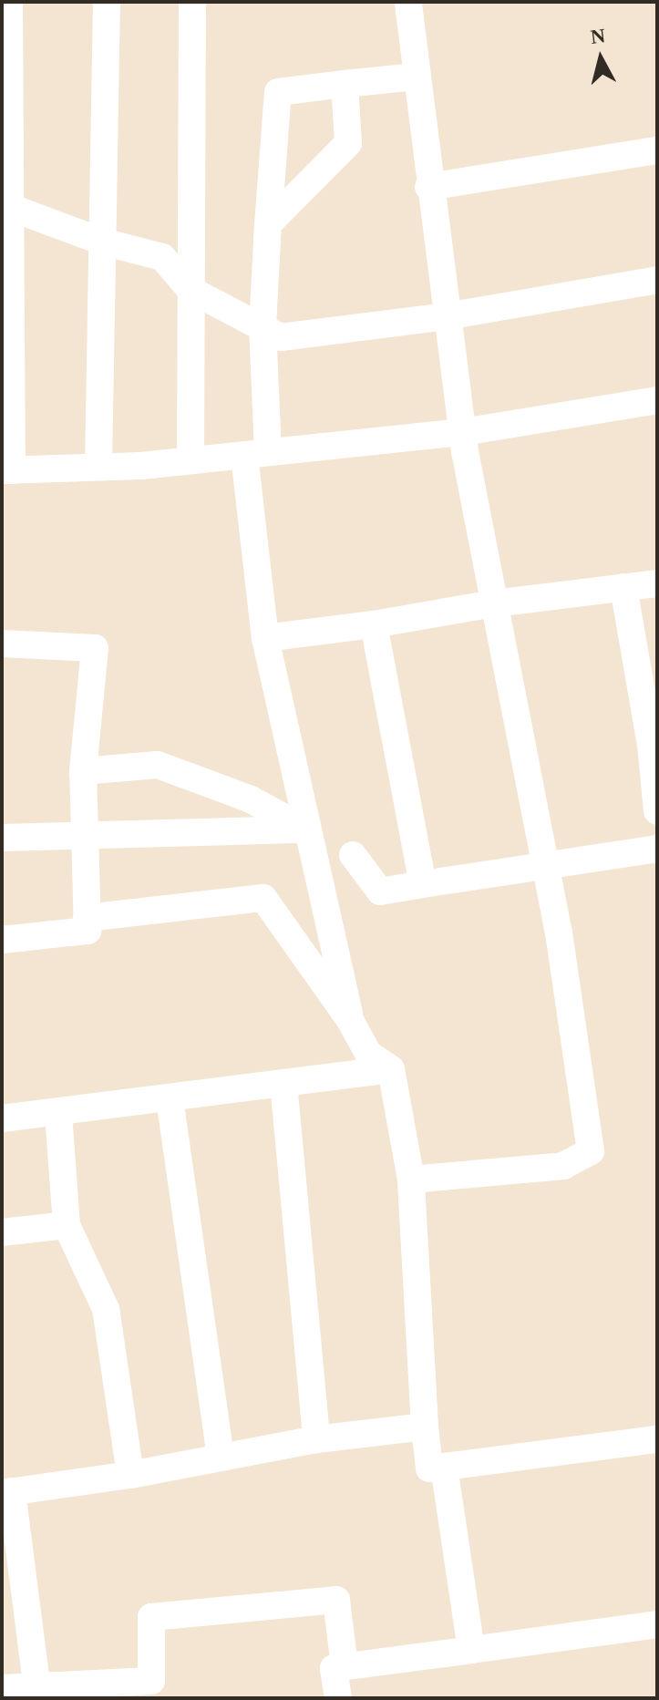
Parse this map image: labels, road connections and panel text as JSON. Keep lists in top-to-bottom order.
{
  "north": "top"
}
